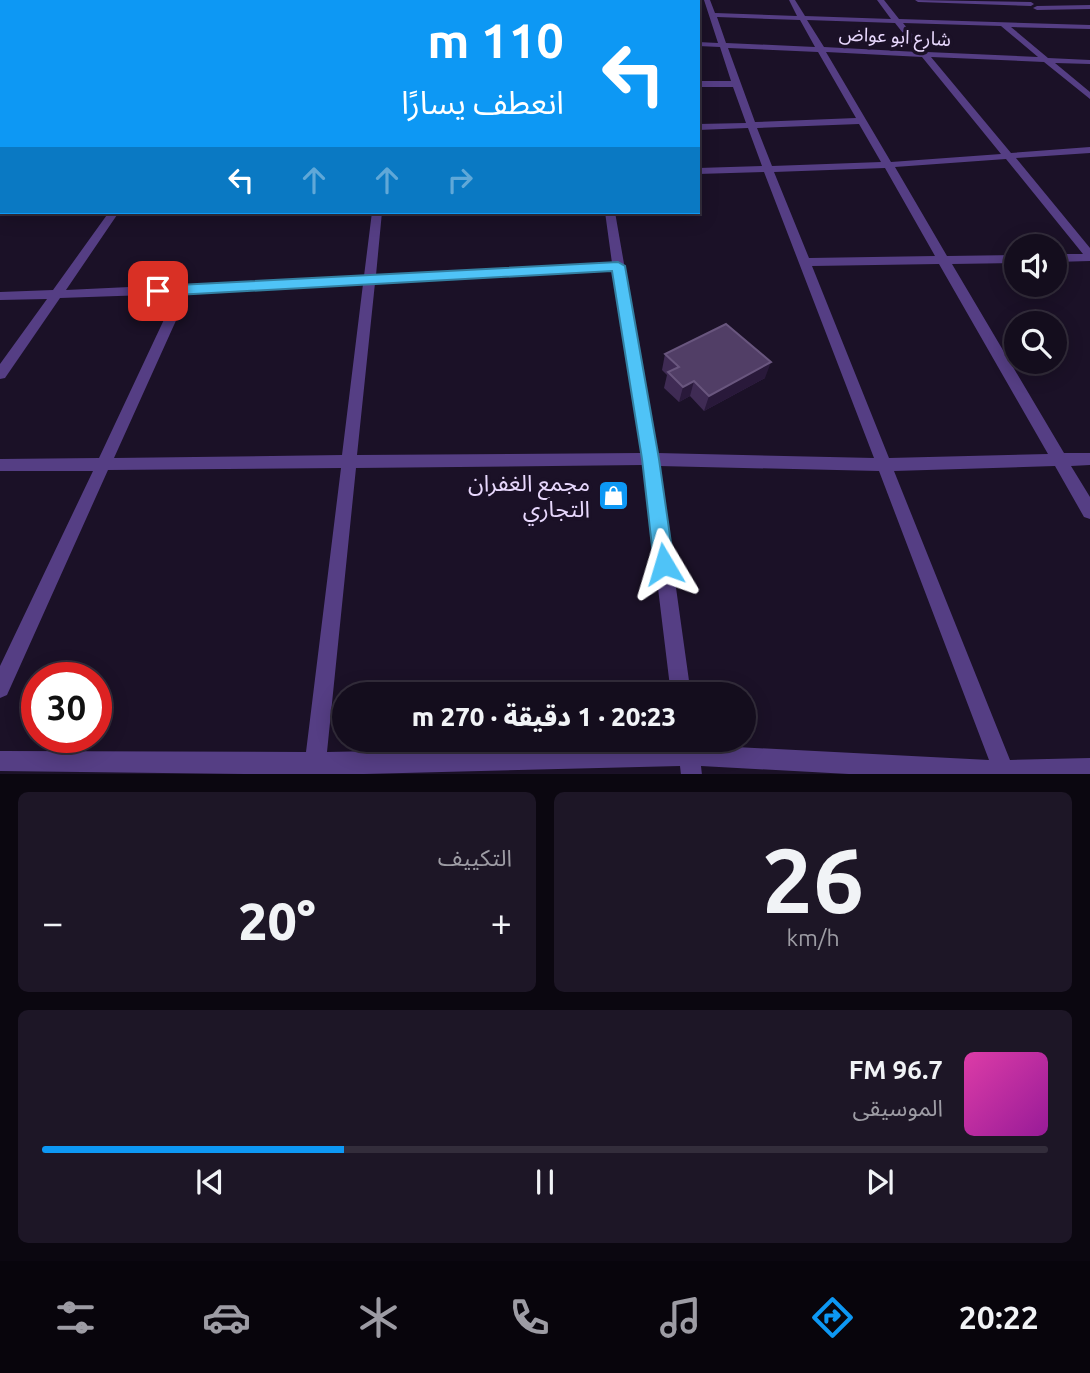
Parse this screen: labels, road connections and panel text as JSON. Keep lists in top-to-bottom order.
{
  "streets": {
    "street": ["شارع ابو عواض"]
  },
  "places": {
    "shop": ["مجمع الغفران التجاري"]
  },
  "page": {
    "turn": ["110 m", "انعطف يسارًا"],
    "limit": "30",
    "trip": "20:23 · 1 دقيقة · 270 m",
    "tile": [
      ["26", "km/h"],
      "التكييف"
    ],
    "heat": ["−", "20°", "+"],
    "song": ["96.7 FM", "الموسيقى"],
    "tabs": "20:22"
  }
}
